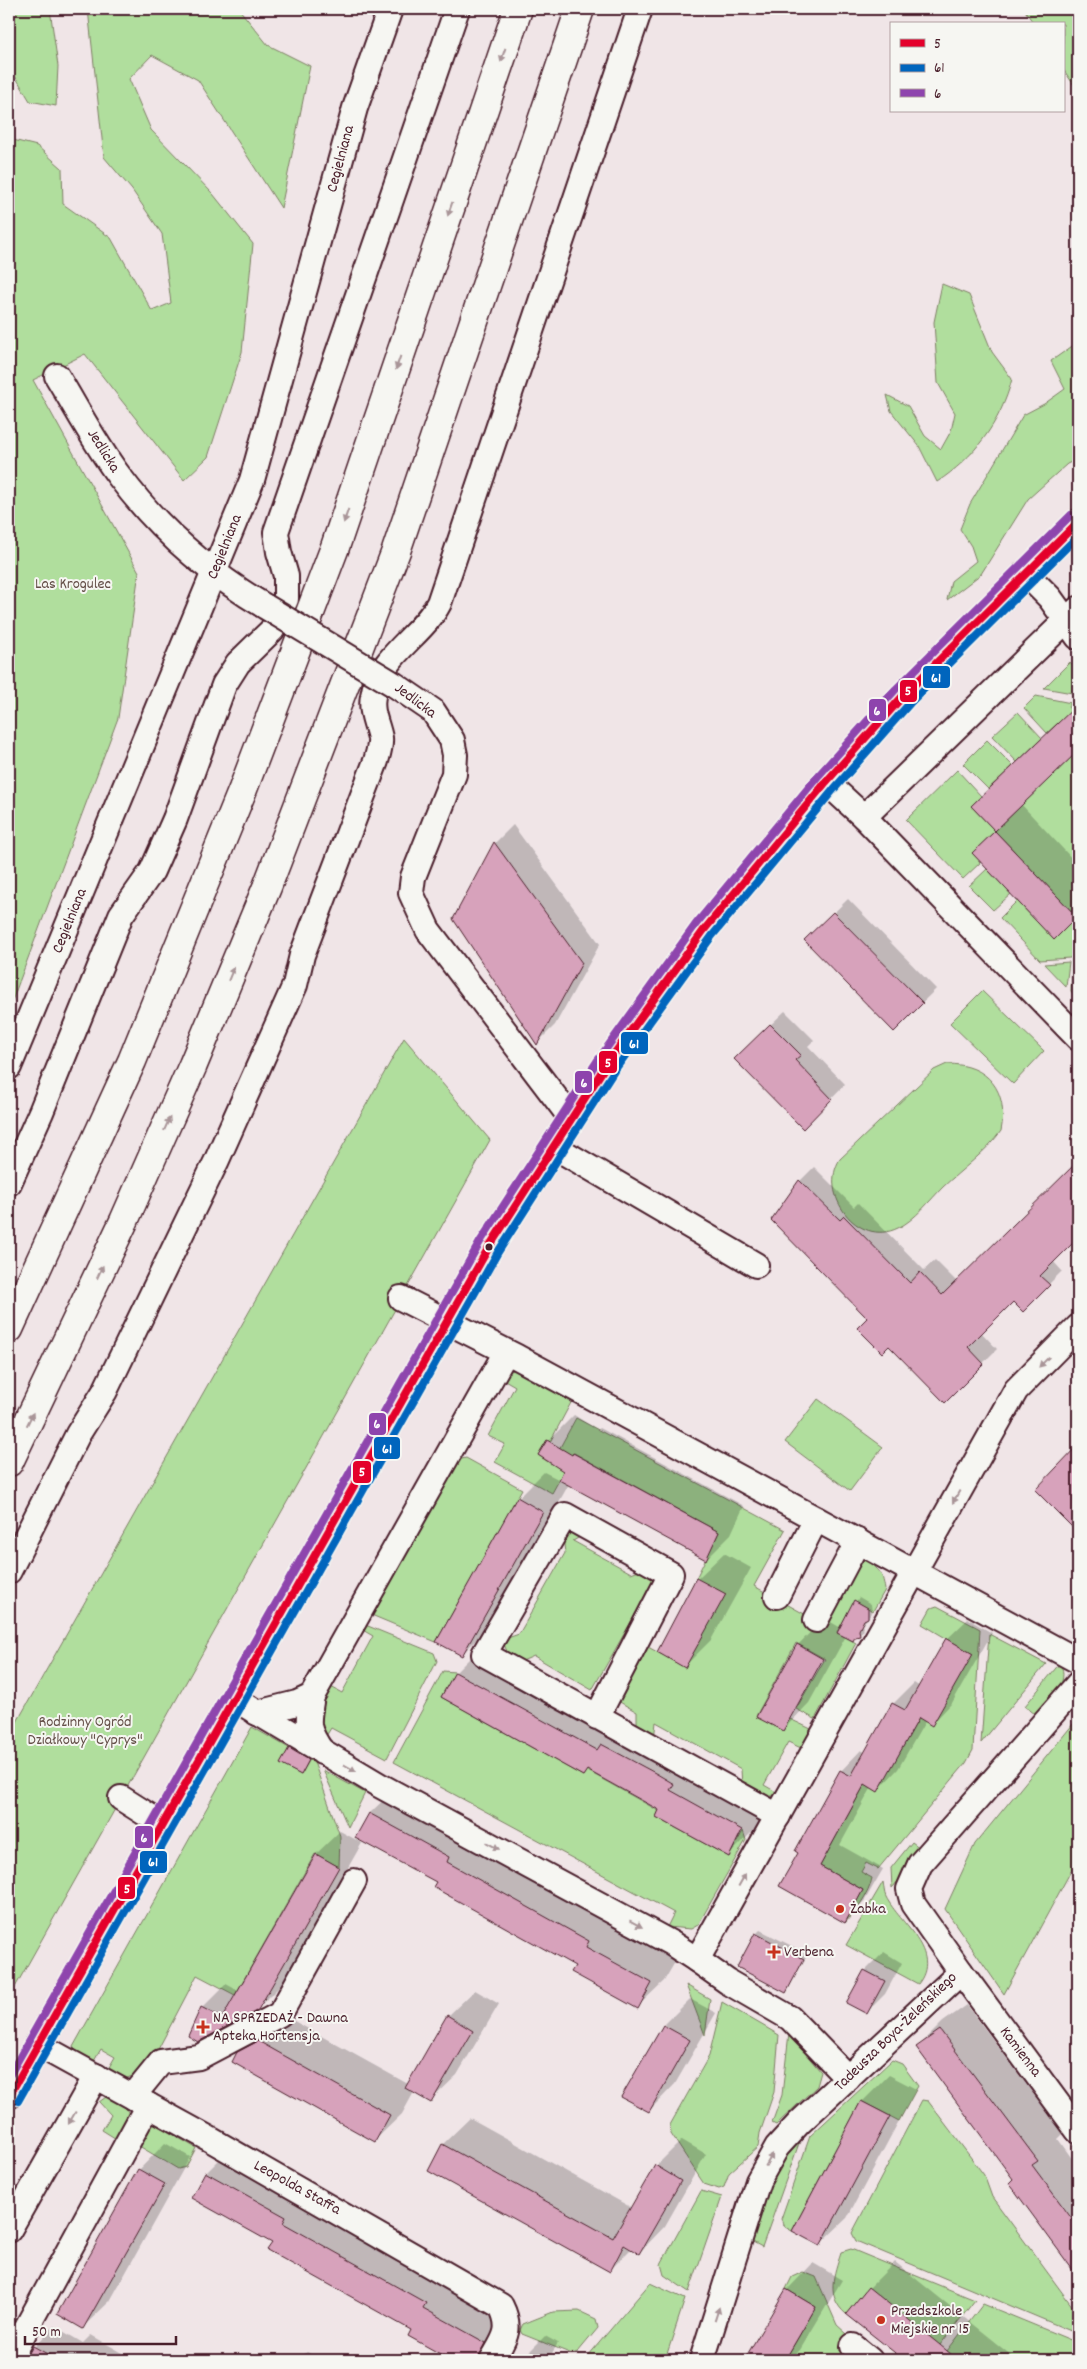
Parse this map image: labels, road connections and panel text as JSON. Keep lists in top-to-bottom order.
{
  "streets": {
    "street": [
      "Cegielniana",
      "Jedlicka",
      "Tadeusza Boya-Żeleńskiego",
      "Kamienna",
      "Leopolda Staffa"
    ]
  },
  "crossings": [
    ["Cegielniana", "Jedlicka"],
    ["Tadeusza Boya-Żeleńskiego", "Kamienna"]
  ],
  "one_way": ["Tadeusza Boya-Żeleńskiego"],
  "parks": ["Las Krogulec", "Rodzinny Ogród Działkowy \"Cyprys\""],
  "places": {
    "other": ["Żabka", "Przedszkole Miejskie nr 15"],
    "health": ["Verbena", "NA SPRZEDAŻ - Dawna Apteka Hortensja"]
  },
  "lines": ["transit line 6", "transit line 5", "transit line 61"],
  "legend": ["5", "61", "6"],
  "scale_bar": "50 m"
}
